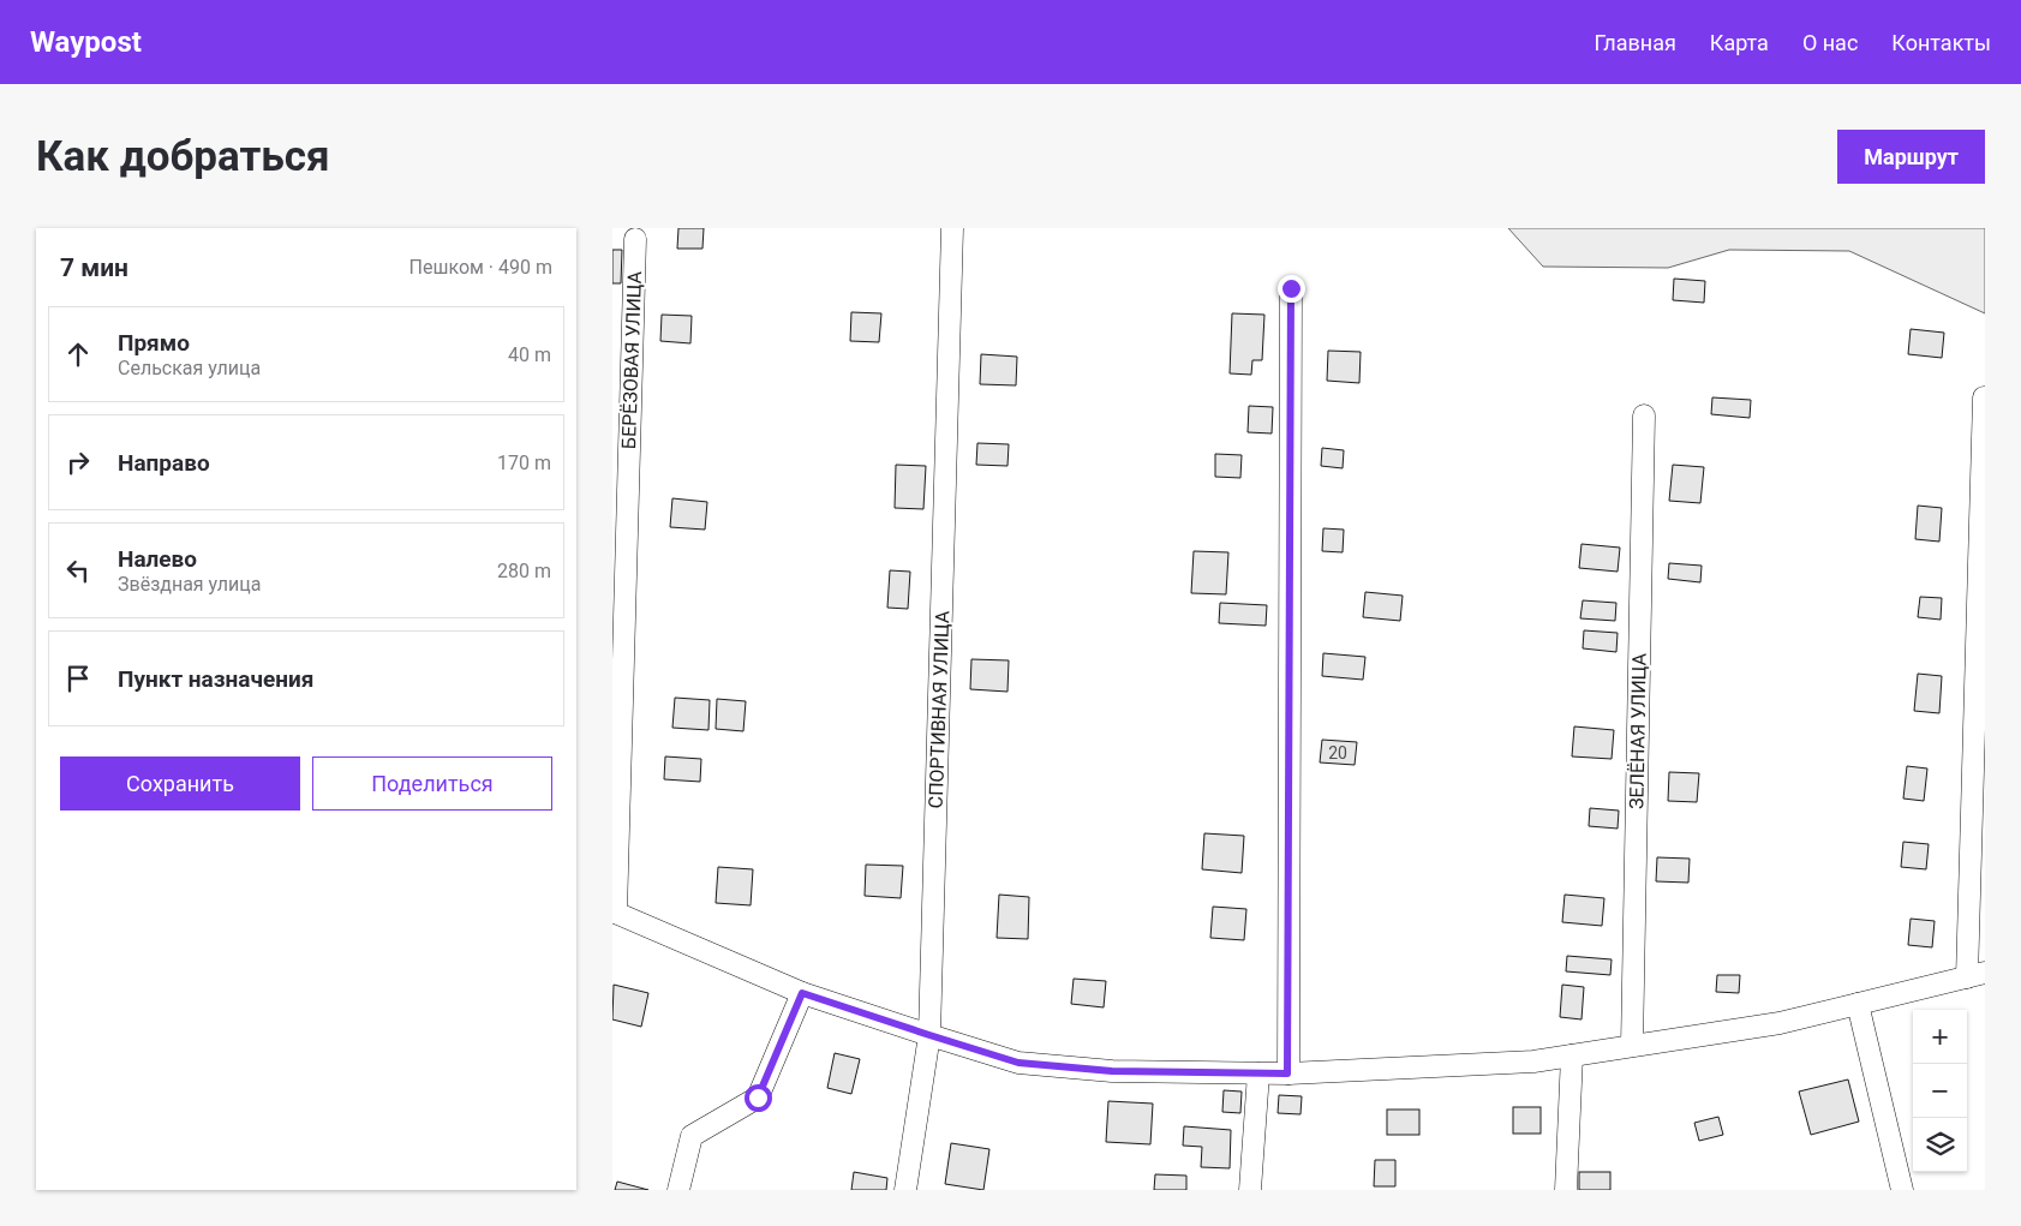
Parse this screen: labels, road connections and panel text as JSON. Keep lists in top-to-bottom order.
{
  "streets": {
    "street": ["БЕРЁЗОВАЯ УЛИЦА", "СПОРТИВНАЯ УЛИЦА", "ЗЕЛЁНАЯ УЛИЦА"]
  },
  "house_numbers": ["20"],
  "page": {
    "header": "Waypost",
    "nav": [
      "Главная",
      "Карта",
      "О нас",
      "Контакты"
    ],
    "buttons": [
      "Маршрут",
      ["Сохранить", "Поделиться"]
    ],
    "title": "Как добраться",
    "heading": ["7 мин", "Пешком · 490 m"],
    "list": [
      ["Прямо", "Сельская улица", "40 m"],
      ["Направо", "170 m"],
      ["Налево", "Звёздная улица", "280 m"],
      "Пункт назначения"
    ],
    "map_buttons": ["+", "−"]
  }
}
